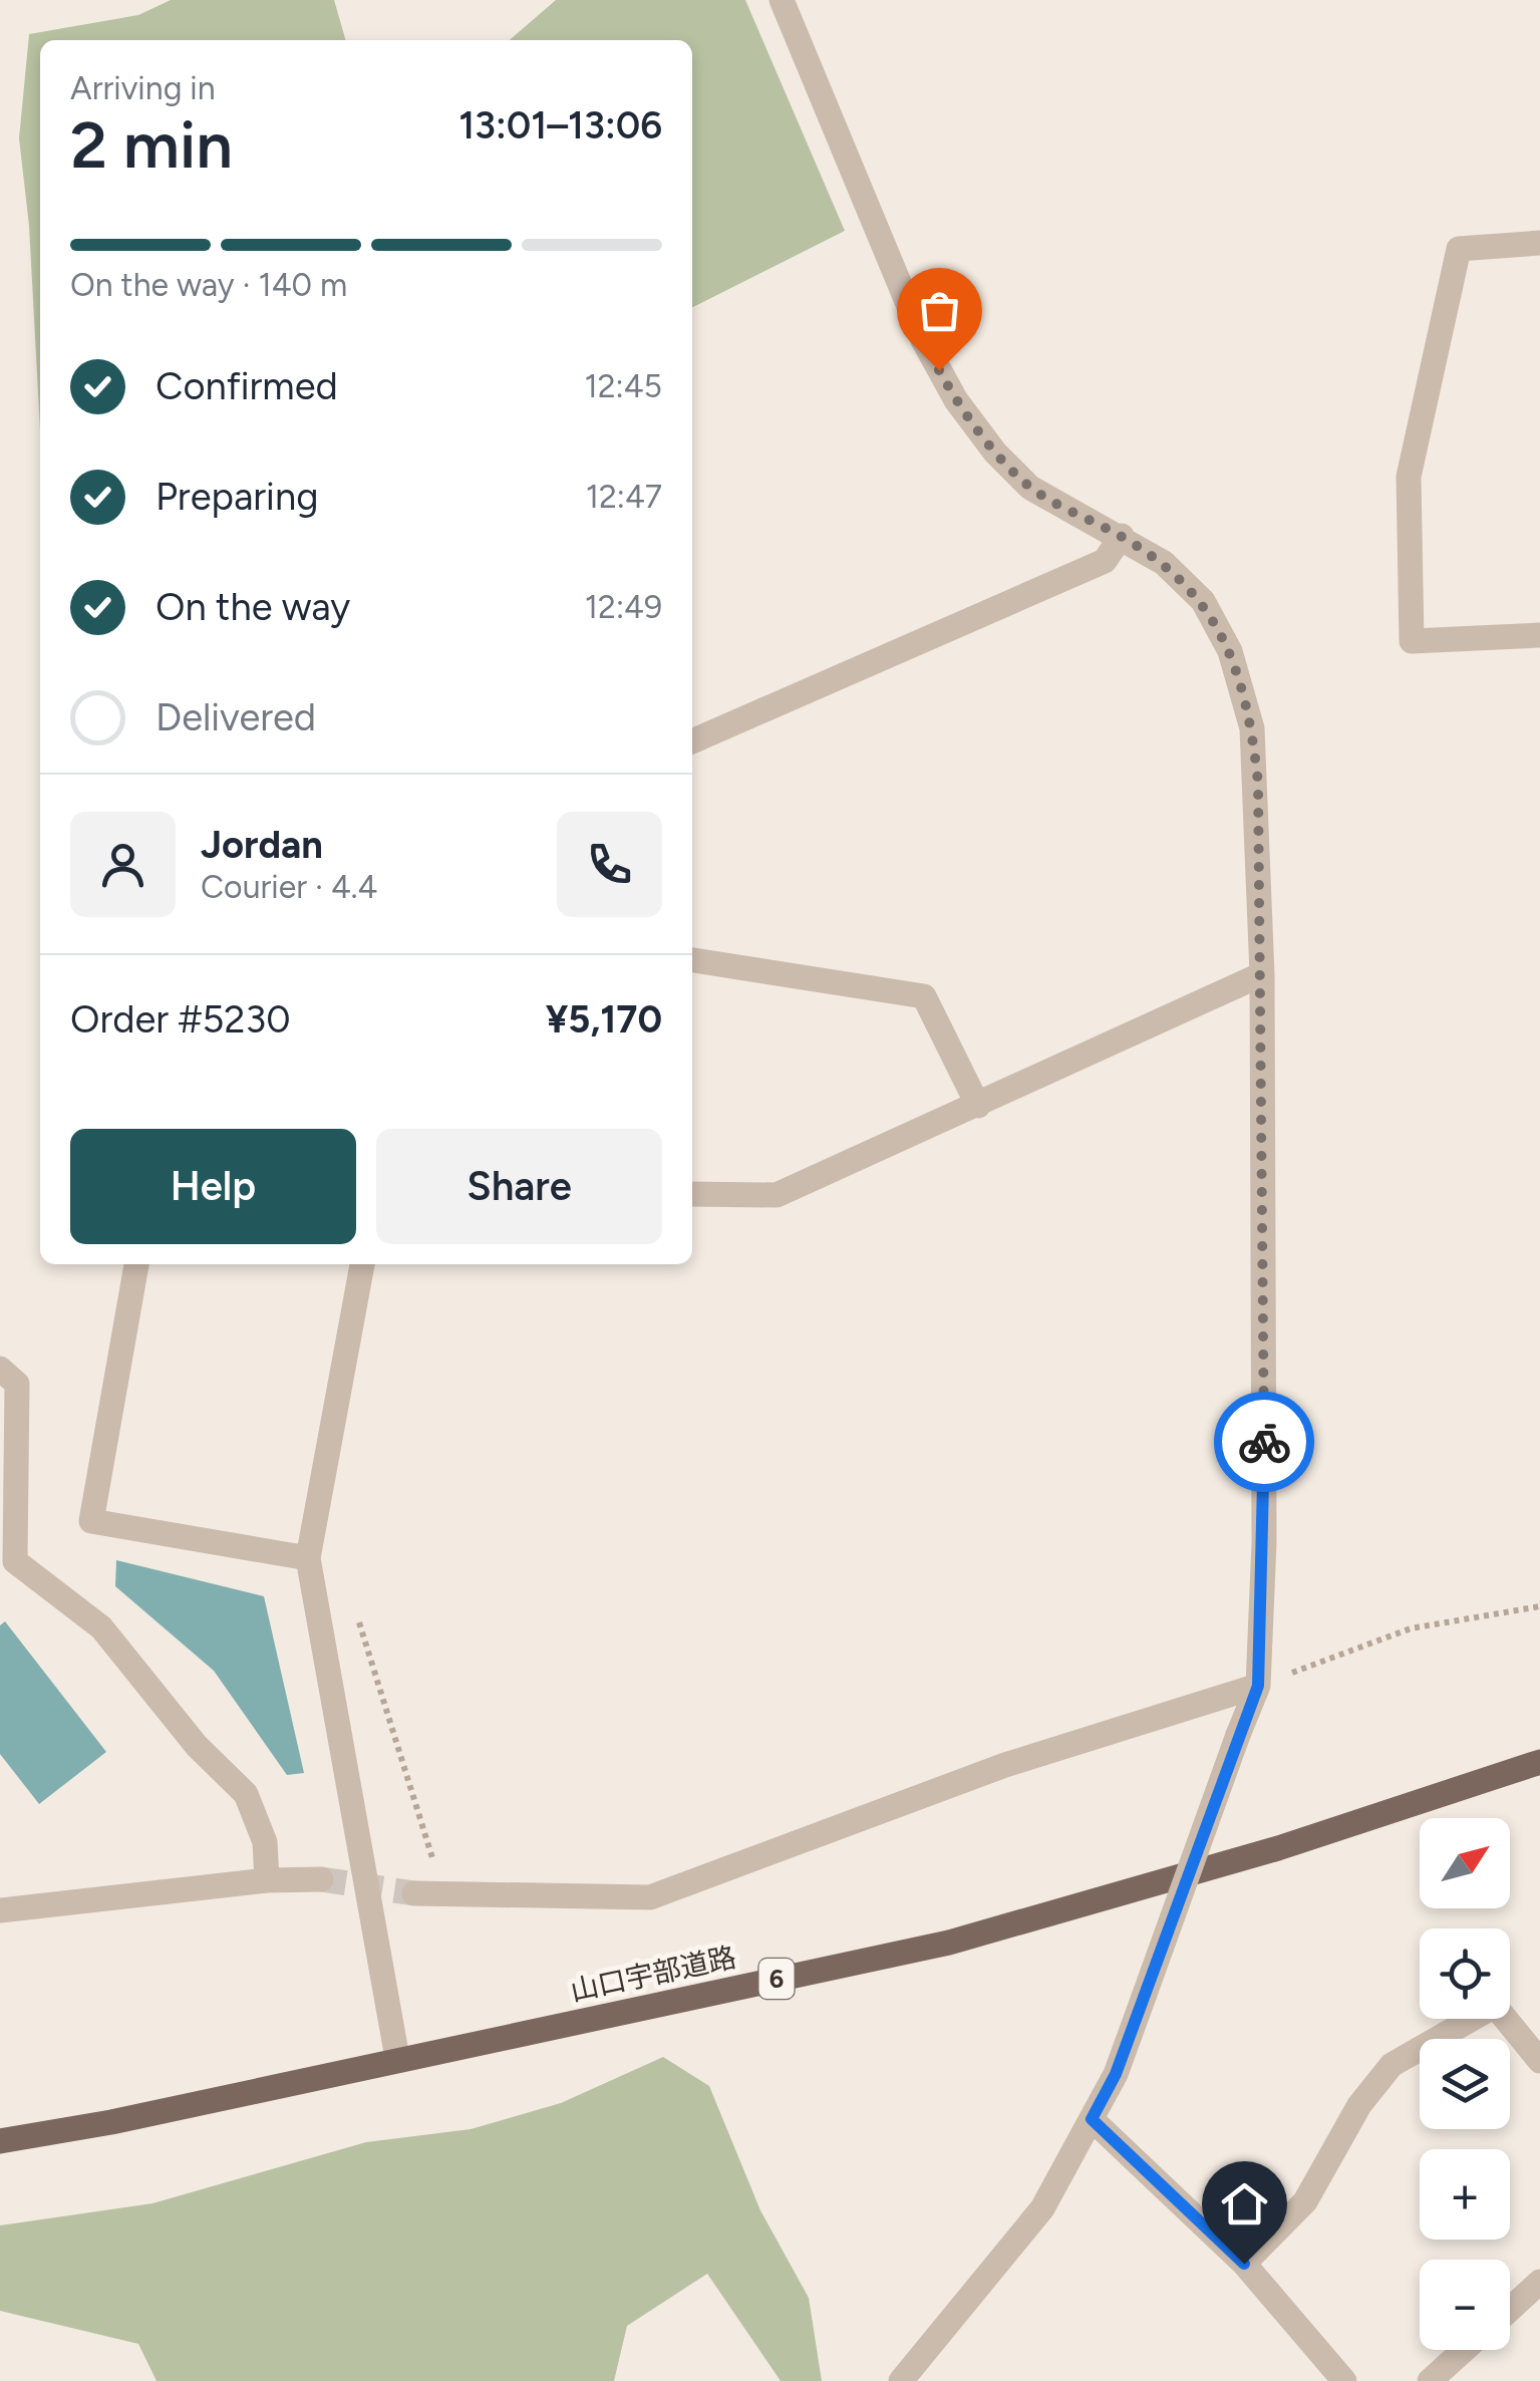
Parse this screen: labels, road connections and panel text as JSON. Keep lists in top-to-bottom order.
{
  "streets": {
    "main road": ["山口宇部道路", "6"]
  },
  "north": "top right",
  "page": {
    "heading": ["2 min", "Arriving in", "13:01–13:06"],
    "panel": [
      "Jordan",
      "Courier · 4.4",
      "Order #5230",
      "¥5,170"
    ],
    "bar": "On the way · 140 m",
    "list": [
      ["Confirmed", "12:45"],
      ["Preparing", "12:47"],
      ["On the way", "12:49"],
      "Delivered"
    ],
    "buttons": ["Help", "Share"],
    "map_buttons": ["+", "−"]
  }
}
